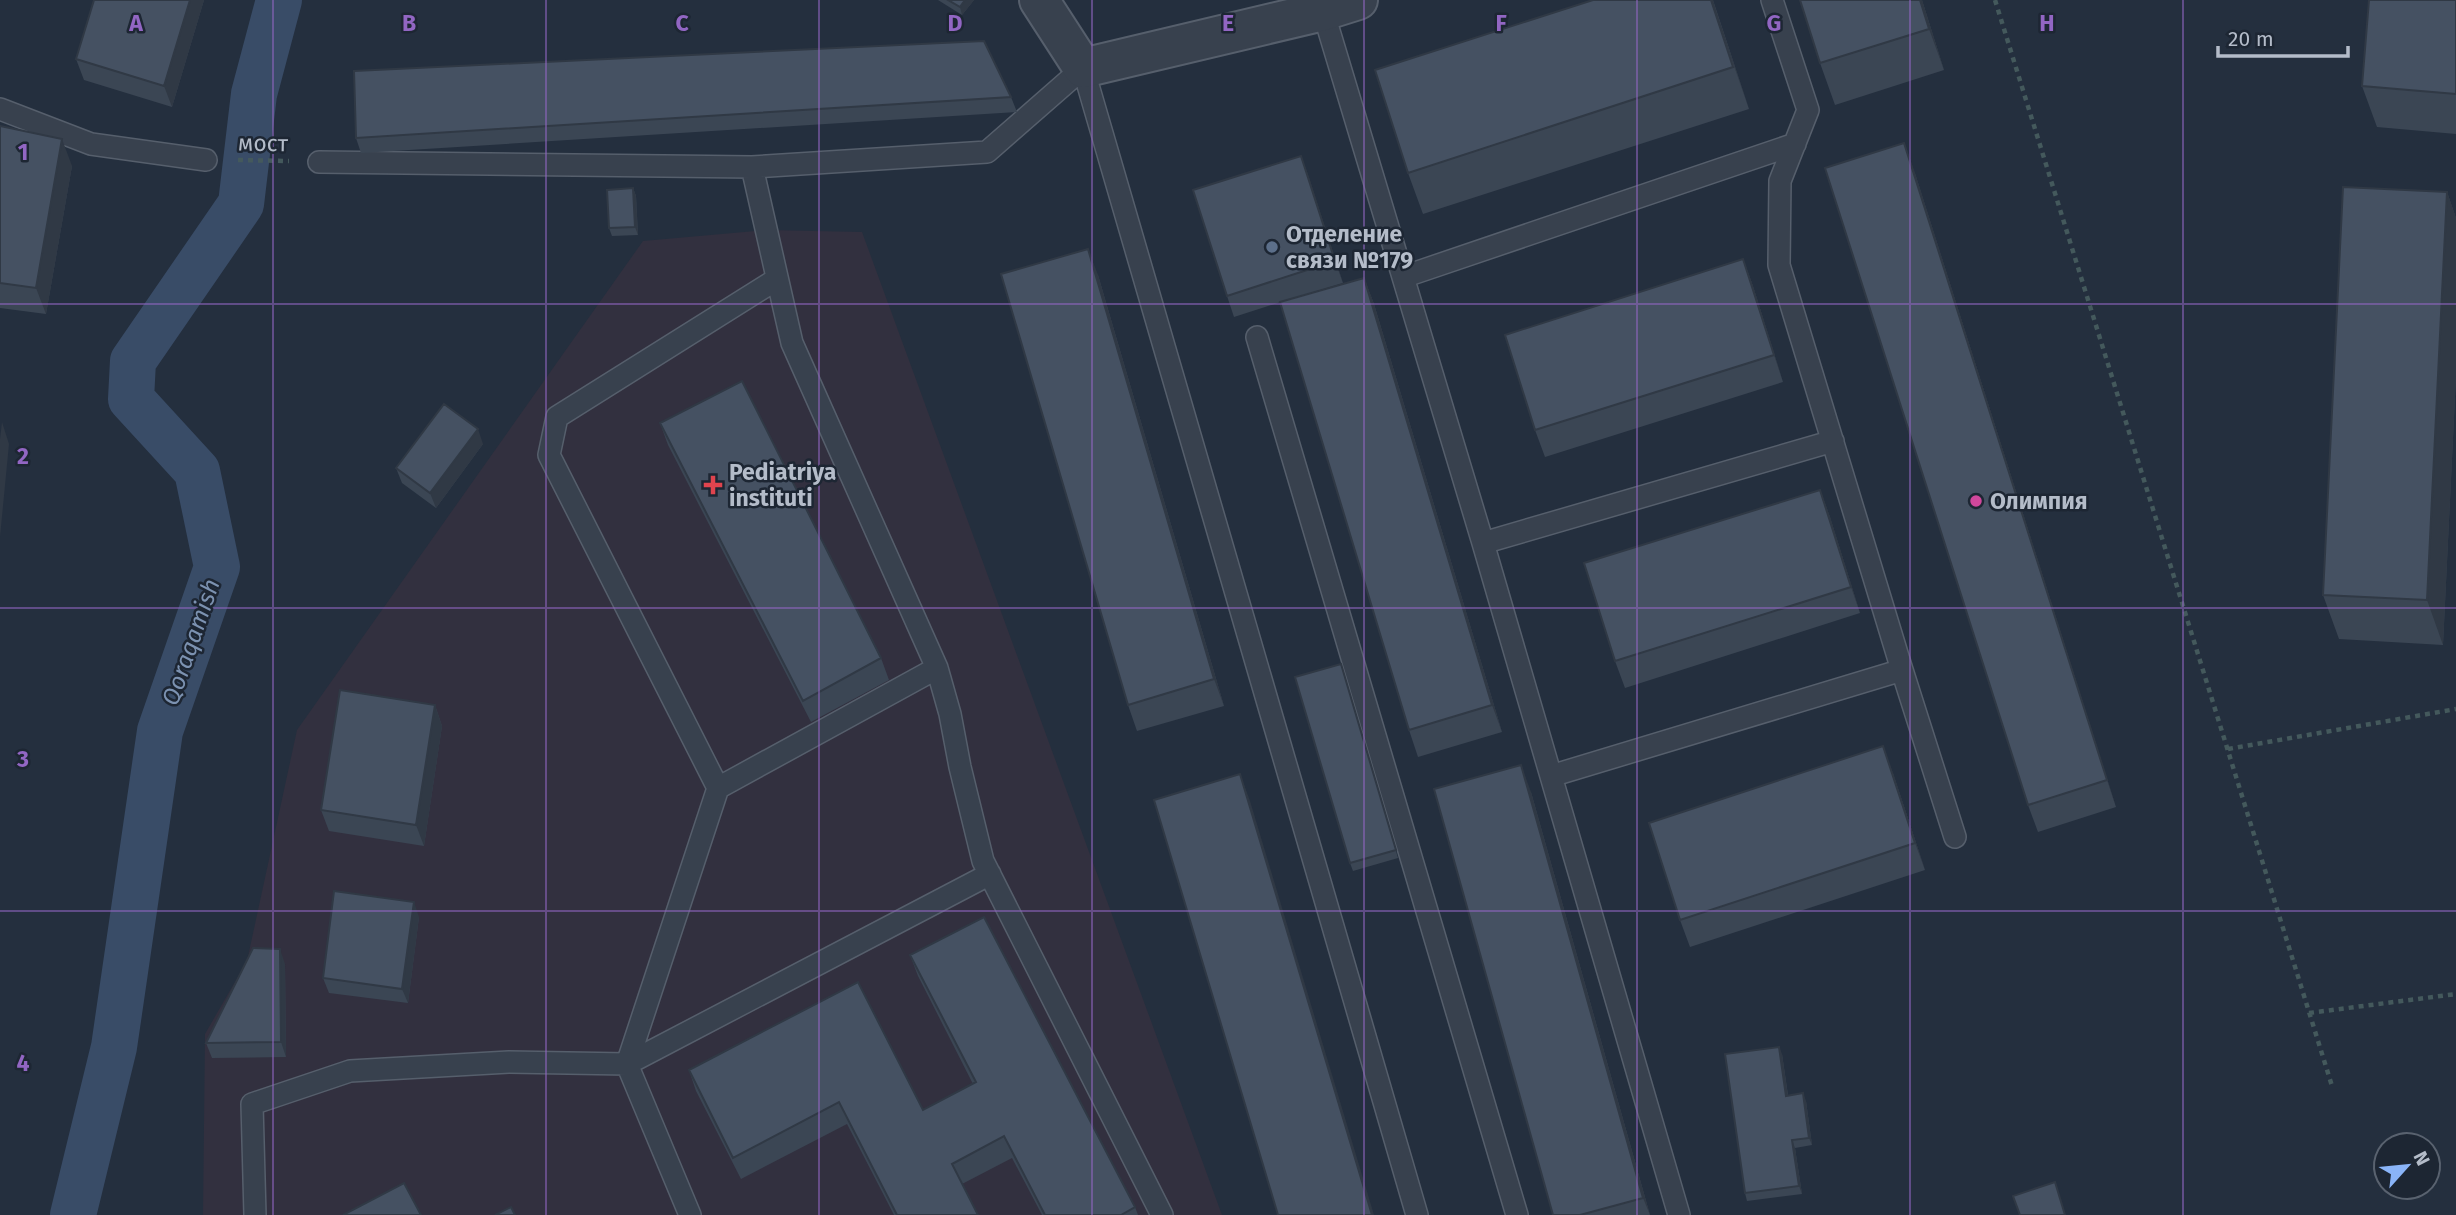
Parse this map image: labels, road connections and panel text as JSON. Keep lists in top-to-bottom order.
{
  "streets": {
    "path": ["мост"]
  },
  "water": ["Qoraqamish"],
  "places": {
    "other": ["Отделение связи №179", "Олимпия"],
    "health": ["Pediatriya instituti"]
  },
  "scale_bar": "20 m",
  "north": "top right",
  "grid": {
    "columns": [
      "A",
      "B",
      "C",
      "D",
      "E",
      "F",
      "G",
      "H"
    ],
    "rows": [
      "1",
      "2",
      "3",
      "4"
    ]
  }
}
